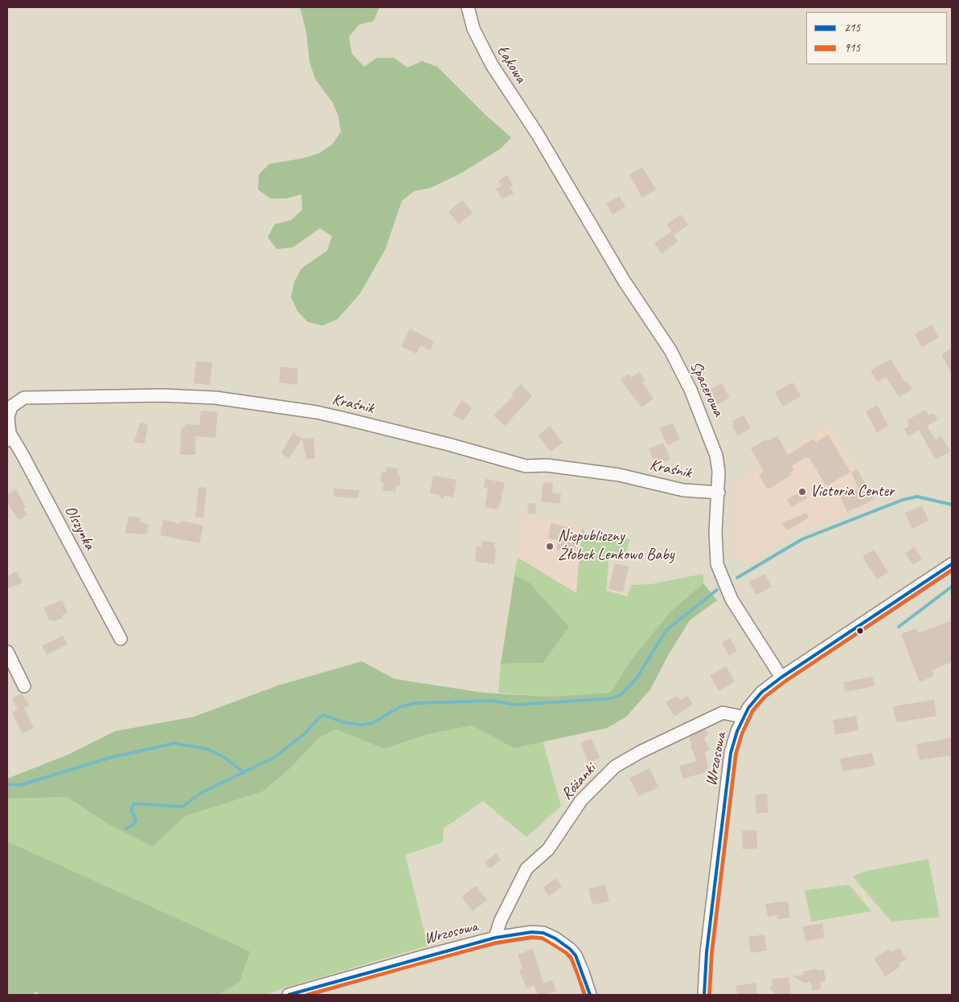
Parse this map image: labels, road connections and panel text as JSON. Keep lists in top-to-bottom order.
{
  "streets": {
    "street": [
      "Łąkowa",
      "Spacerowa",
      "Kraśnik",
      "Olszynka",
      "Wrzosowa",
      "Różanki"
    ]
  },
  "crossings": [
    ["Łąkowa", "Spacerowa"],
    ["Spacerowa", "Kraśnik"],
    ["Spacerowa", "Wrzosowa"],
    ["Kraśnik", "Olszynka"],
    ["Wrzosowa", "Różanki"]
  ],
  "places": ["Victoria Center", "Niepubliczny Żłobek Lenkowo Baby"],
  "lines": ["transit line 215", "transit line 915"],
  "legend": ["215", "915"]
}
